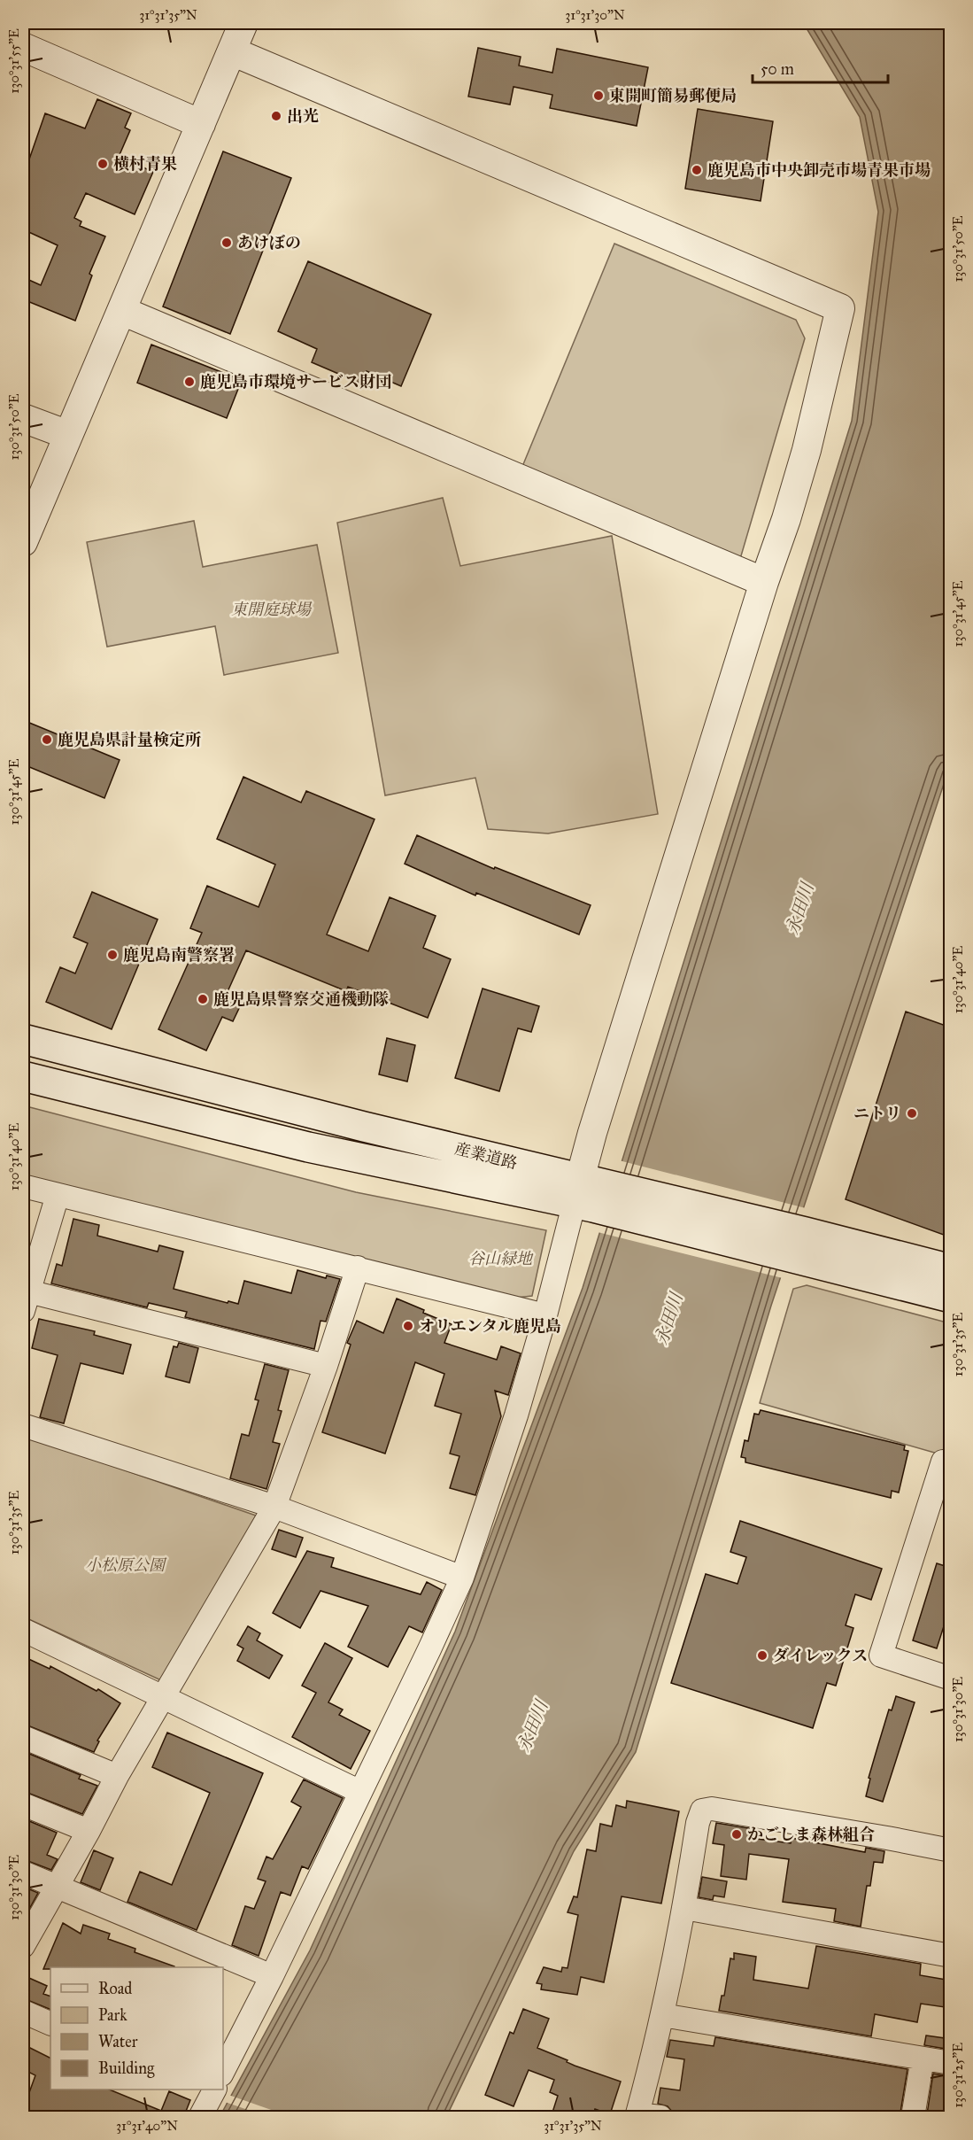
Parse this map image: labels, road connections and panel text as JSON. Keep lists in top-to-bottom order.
{
  "streets": {
    "main road": ["産業道路"]
  },
  "water": ["永田川"],
  "parks": ["東開庭球場", "谷山緑地", "小松原公園"],
  "places": [
    "東開町簡易郵便局",
    "出光",
    "横村青果",
    "鹿児島市中央卸売市場青果市場",
    "あけぼの",
    "鹿児島市環境サービス財団",
    "鹿児島県計量検定所",
    "鹿児島南警察署",
    "鹿児島県警察交通機動隊",
    "ニトリ",
    "オリエンタル鹿児島",
    "ダイレックス",
    "かごしま森林組合"
  ],
  "legend": [
    "Road",
    "Park",
    "Water",
    "Building"
  ],
  "scale_bar": "50 m",
  "coordinates": [
    "31°31'35\"N",
    "31°31'30\"N",
    "130°31'55\"E",
    "130°31'50\"E",
    "130°31'45\"E",
    "130°31'40\"E",
    "130°31'35\"E",
    "130°31'30\"E",
    "130°31'25\"E",
    "31°31'40\"N"
  ]
}
